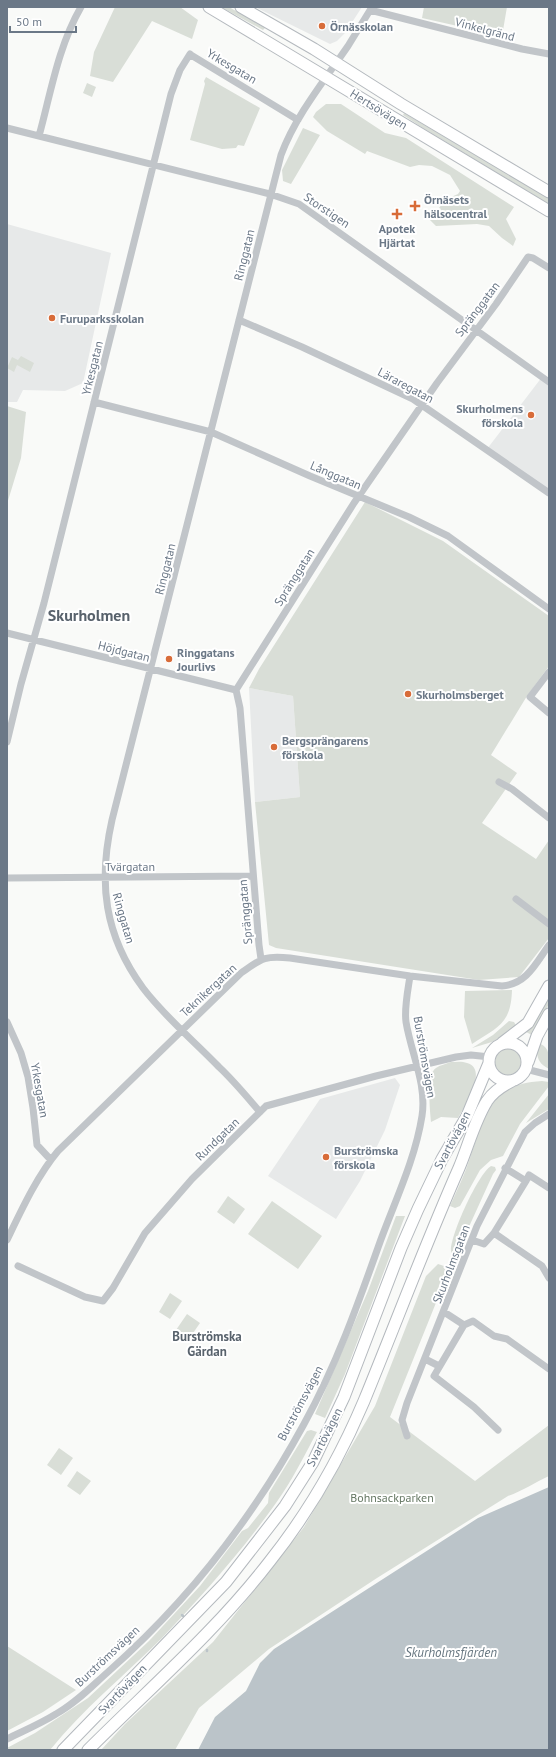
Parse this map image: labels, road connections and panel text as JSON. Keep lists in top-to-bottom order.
{
  "streets": {
    "main road": ["Hertsövägen", "Svartövägen"],
    "street": [
      "Vinkelgränd",
      "Yrkesgatan",
      "Storstigen",
      "Ringgatan",
      "Spränggatan",
      "Läraregatan",
      "Långgatan",
      "Höjdgatan",
      "Tvärgatan",
      "Teknikergatan",
      "Burströmsvägen",
      "Rundgatan",
      "Skurholmsgatan"
    ]
  },
  "crossings": [
    ["Vinkelgränd", "Ringgatan"],
    ["Yrkesgatan", "Storstigen"],
    ["Yrkesgatan", "Ringgatan"],
    ["Yrkesgatan", "Långgatan"],
    ["Yrkesgatan", "Höjdgatan"],
    ["Yrkesgatan", "Teknikergatan"],
    ["Hertsövägen", "Ringgatan"],
    ["Storstigen", "Ringgatan"],
    ["Storstigen", "Spränggatan"],
    ["Ringgatan", "Läraregatan"],
    ["Ringgatan", "Långgatan"],
    ["Ringgatan", "Höjdgatan"],
    ["Ringgatan", "Tvärgatan"],
    ["Ringgatan", "Teknikergatan"],
    ["Ringgatan", "Rundgatan"],
    ["Spränggatan", "Läraregatan"],
    ["Spränggatan", "Långgatan"],
    ["Spränggatan", "Höjdgatan"],
    ["Spränggatan", "Tvärgatan"],
    ["Spränggatan", "Teknikergatan"],
    ["Burströmsvägen", "Rundgatan"],
    ["Rundgatan", "Svartövägen"]
  ],
  "districts": ["Skurholmen", "Burströmska Gärdan"],
  "water": ["Skurholmsfjärden"],
  "parks": ["Bohnsackparken"],
  "places": {
    "other": [
      "Örnässkolan",
      "Furuparksskolan",
      "Skurholmens förskola",
      "Ringgatans Jourlivs",
      "Skurholmsberget",
      "Bergsprängarens förskola",
      "Burströmska förskola"
    ],
    "health": ["Örnäsets hälsocentral", "Apotek Hjärtat"]
  },
  "scale_bar": "50 m"
}
